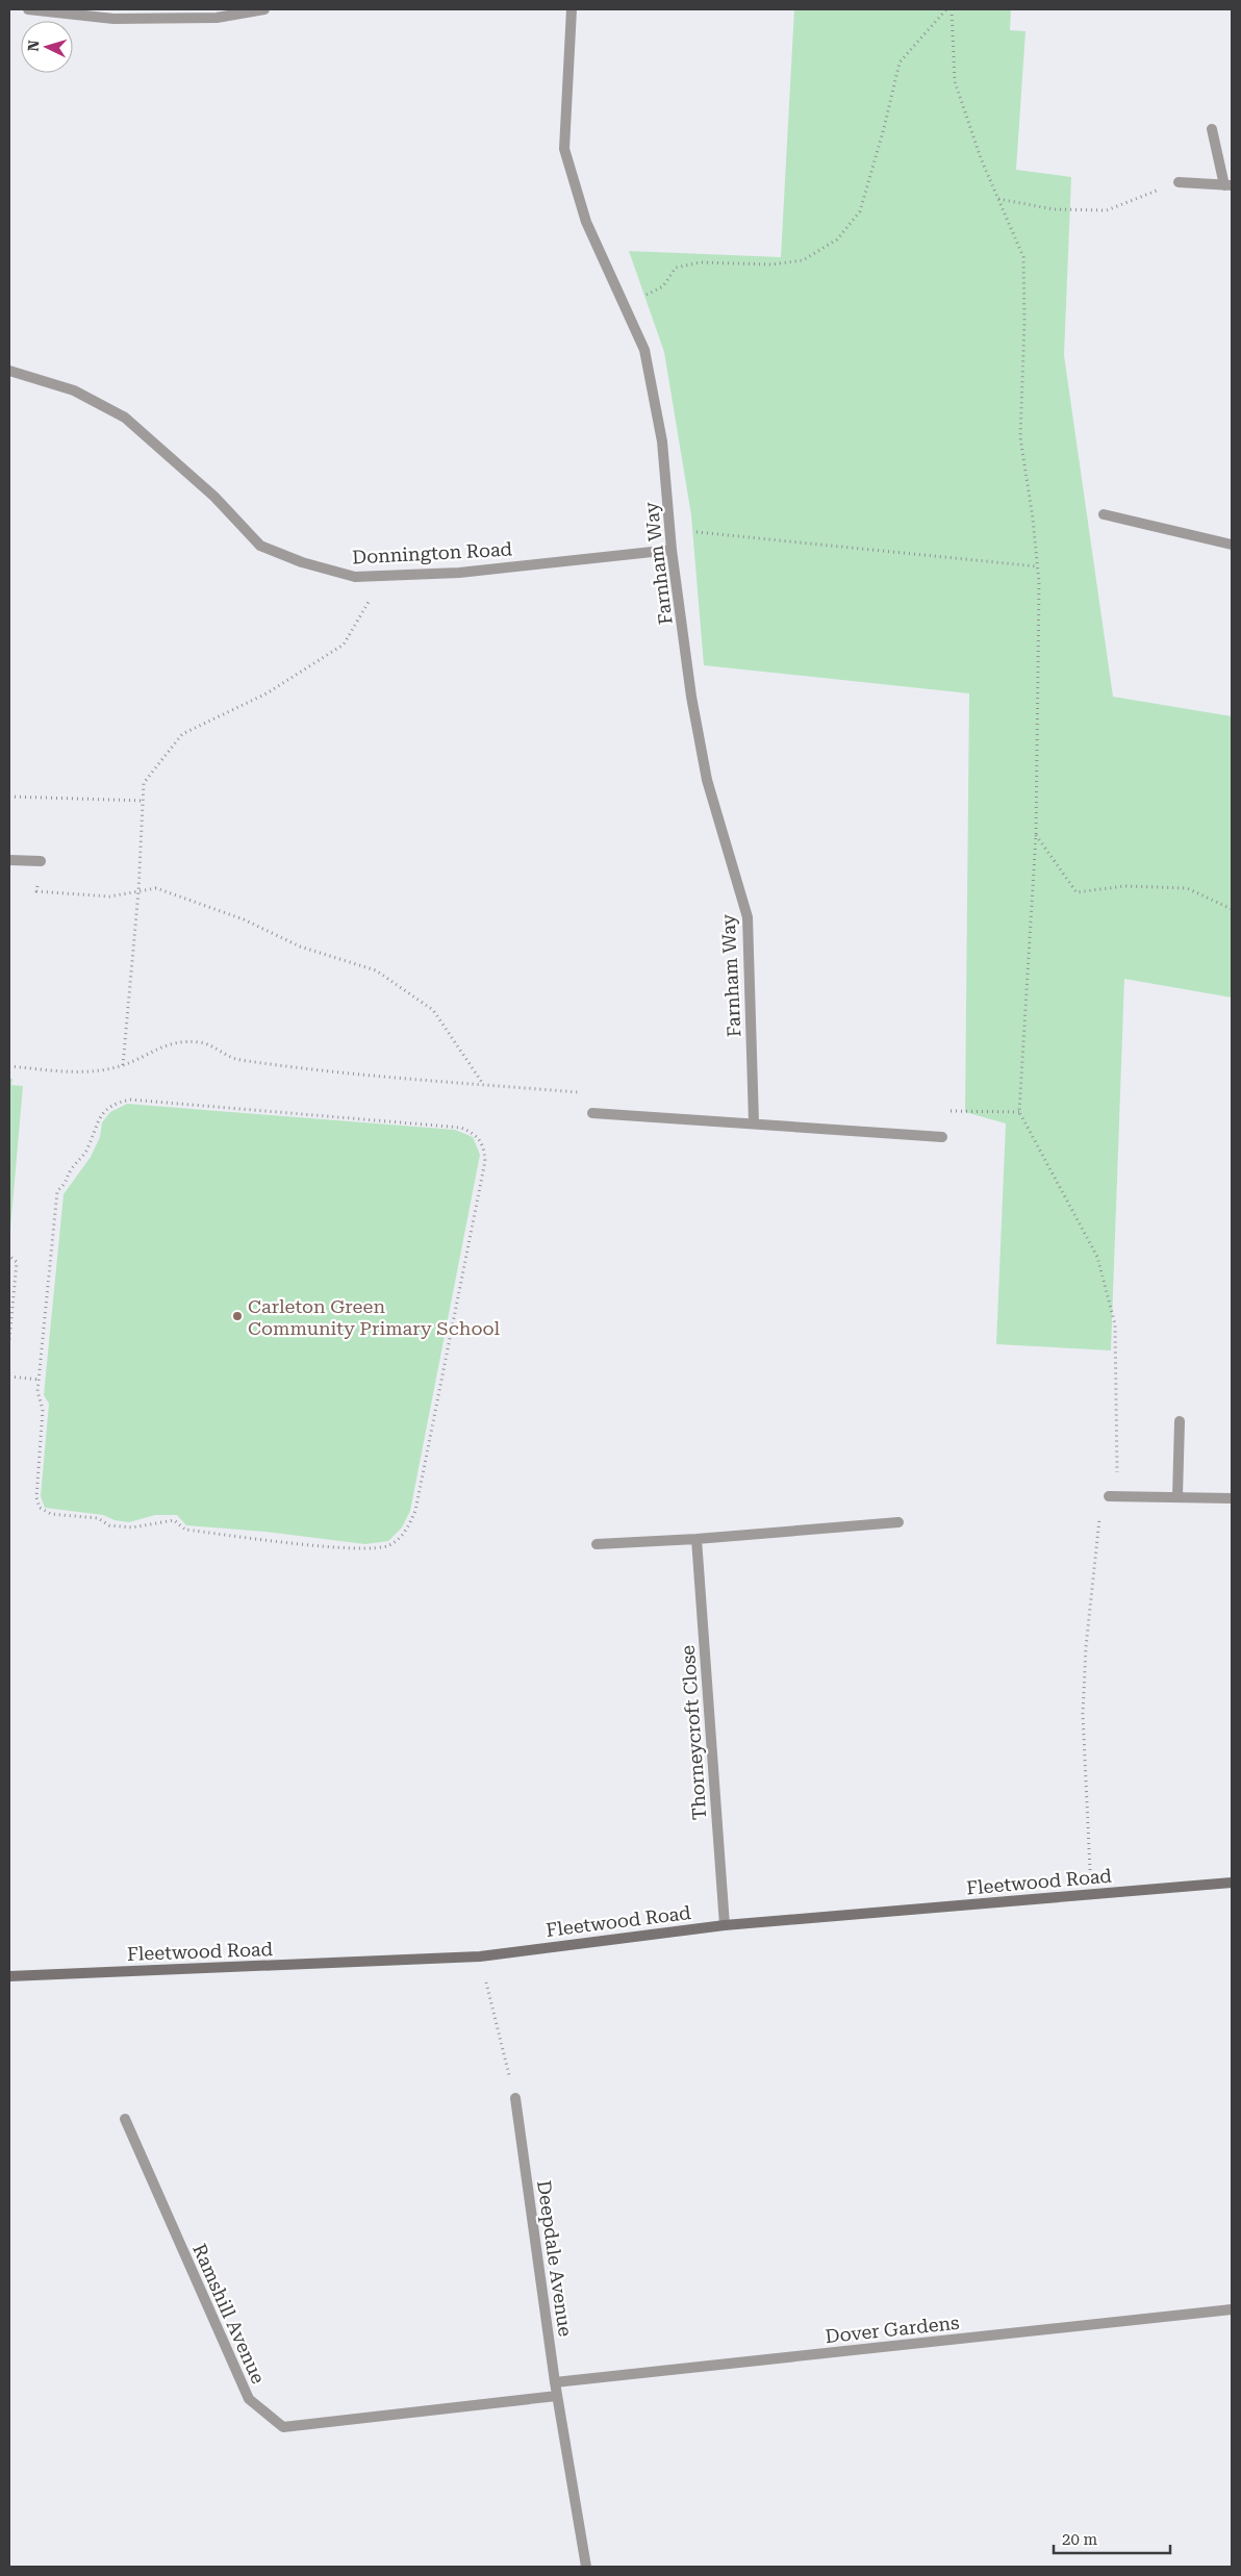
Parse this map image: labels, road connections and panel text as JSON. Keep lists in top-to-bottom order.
{
  "streets": {
    "main road": ["Fleetwood Road"],
    "street": [
      "Donnington Road",
      "Farnham Way",
      "Thorneycroft Close",
      "Deepdale Avenue",
      "Ramshill Avenue",
      "Dover Gardens"
    ]
  },
  "crossings": [
    ["Donnington Road", "Farnham Way"],
    ["Thorneycroft Close", "Fleetwood Road"],
    ["Deepdale Avenue", "Ramshill Avenue"],
    ["Deepdale Avenue", "Dover Gardens"]
  ],
  "places": ["Carleton Green Community Primary School"],
  "scale_bar": "20 m",
  "north": "left"
}
